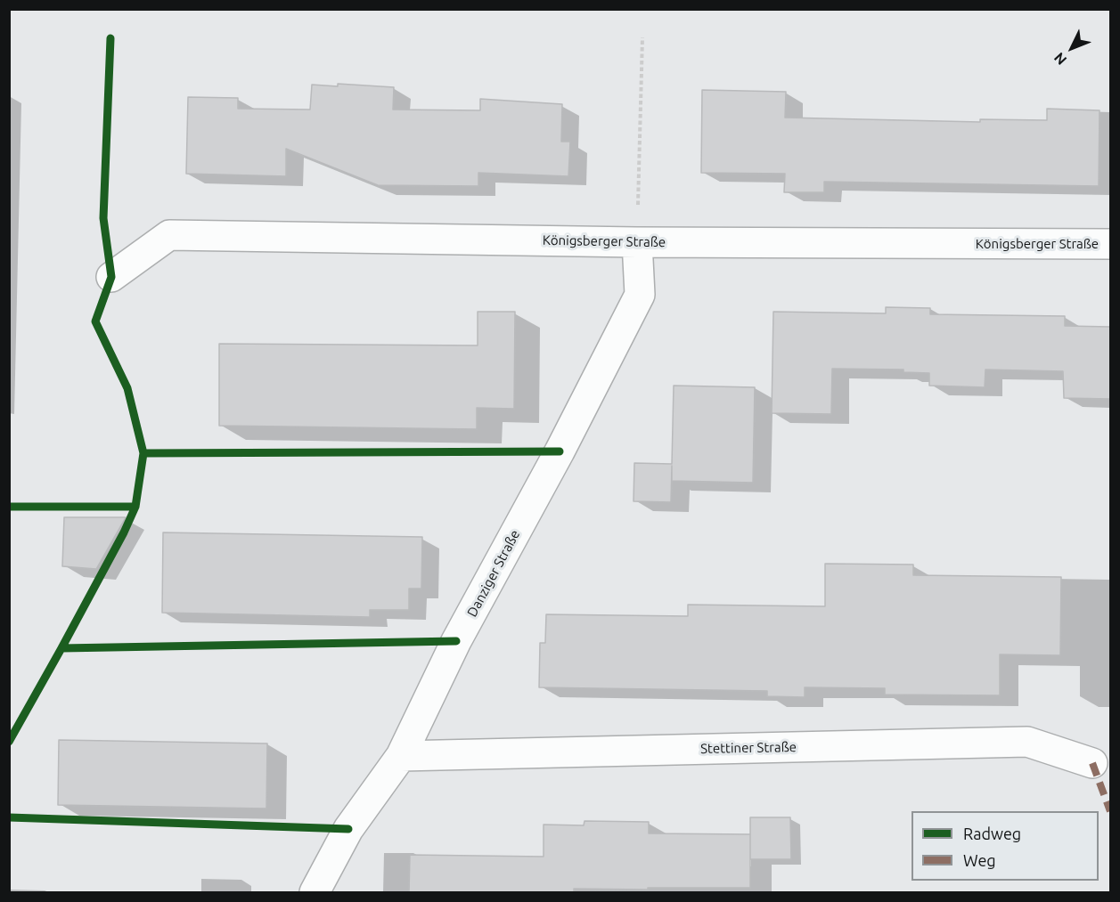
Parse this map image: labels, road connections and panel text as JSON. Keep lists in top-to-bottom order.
{
  "streets": {
    "street": ["Königsberger Straße", "Danziger Straße", "Stettiner Straße"]
  },
  "crossings": [
    ["Königsberger Straße", "Danziger Straße"],
    ["Danziger Straße", "Stettiner Straße"]
  ],
  "legend": ["Radweg", "Weg"],
  "north": "bottom left"
}
